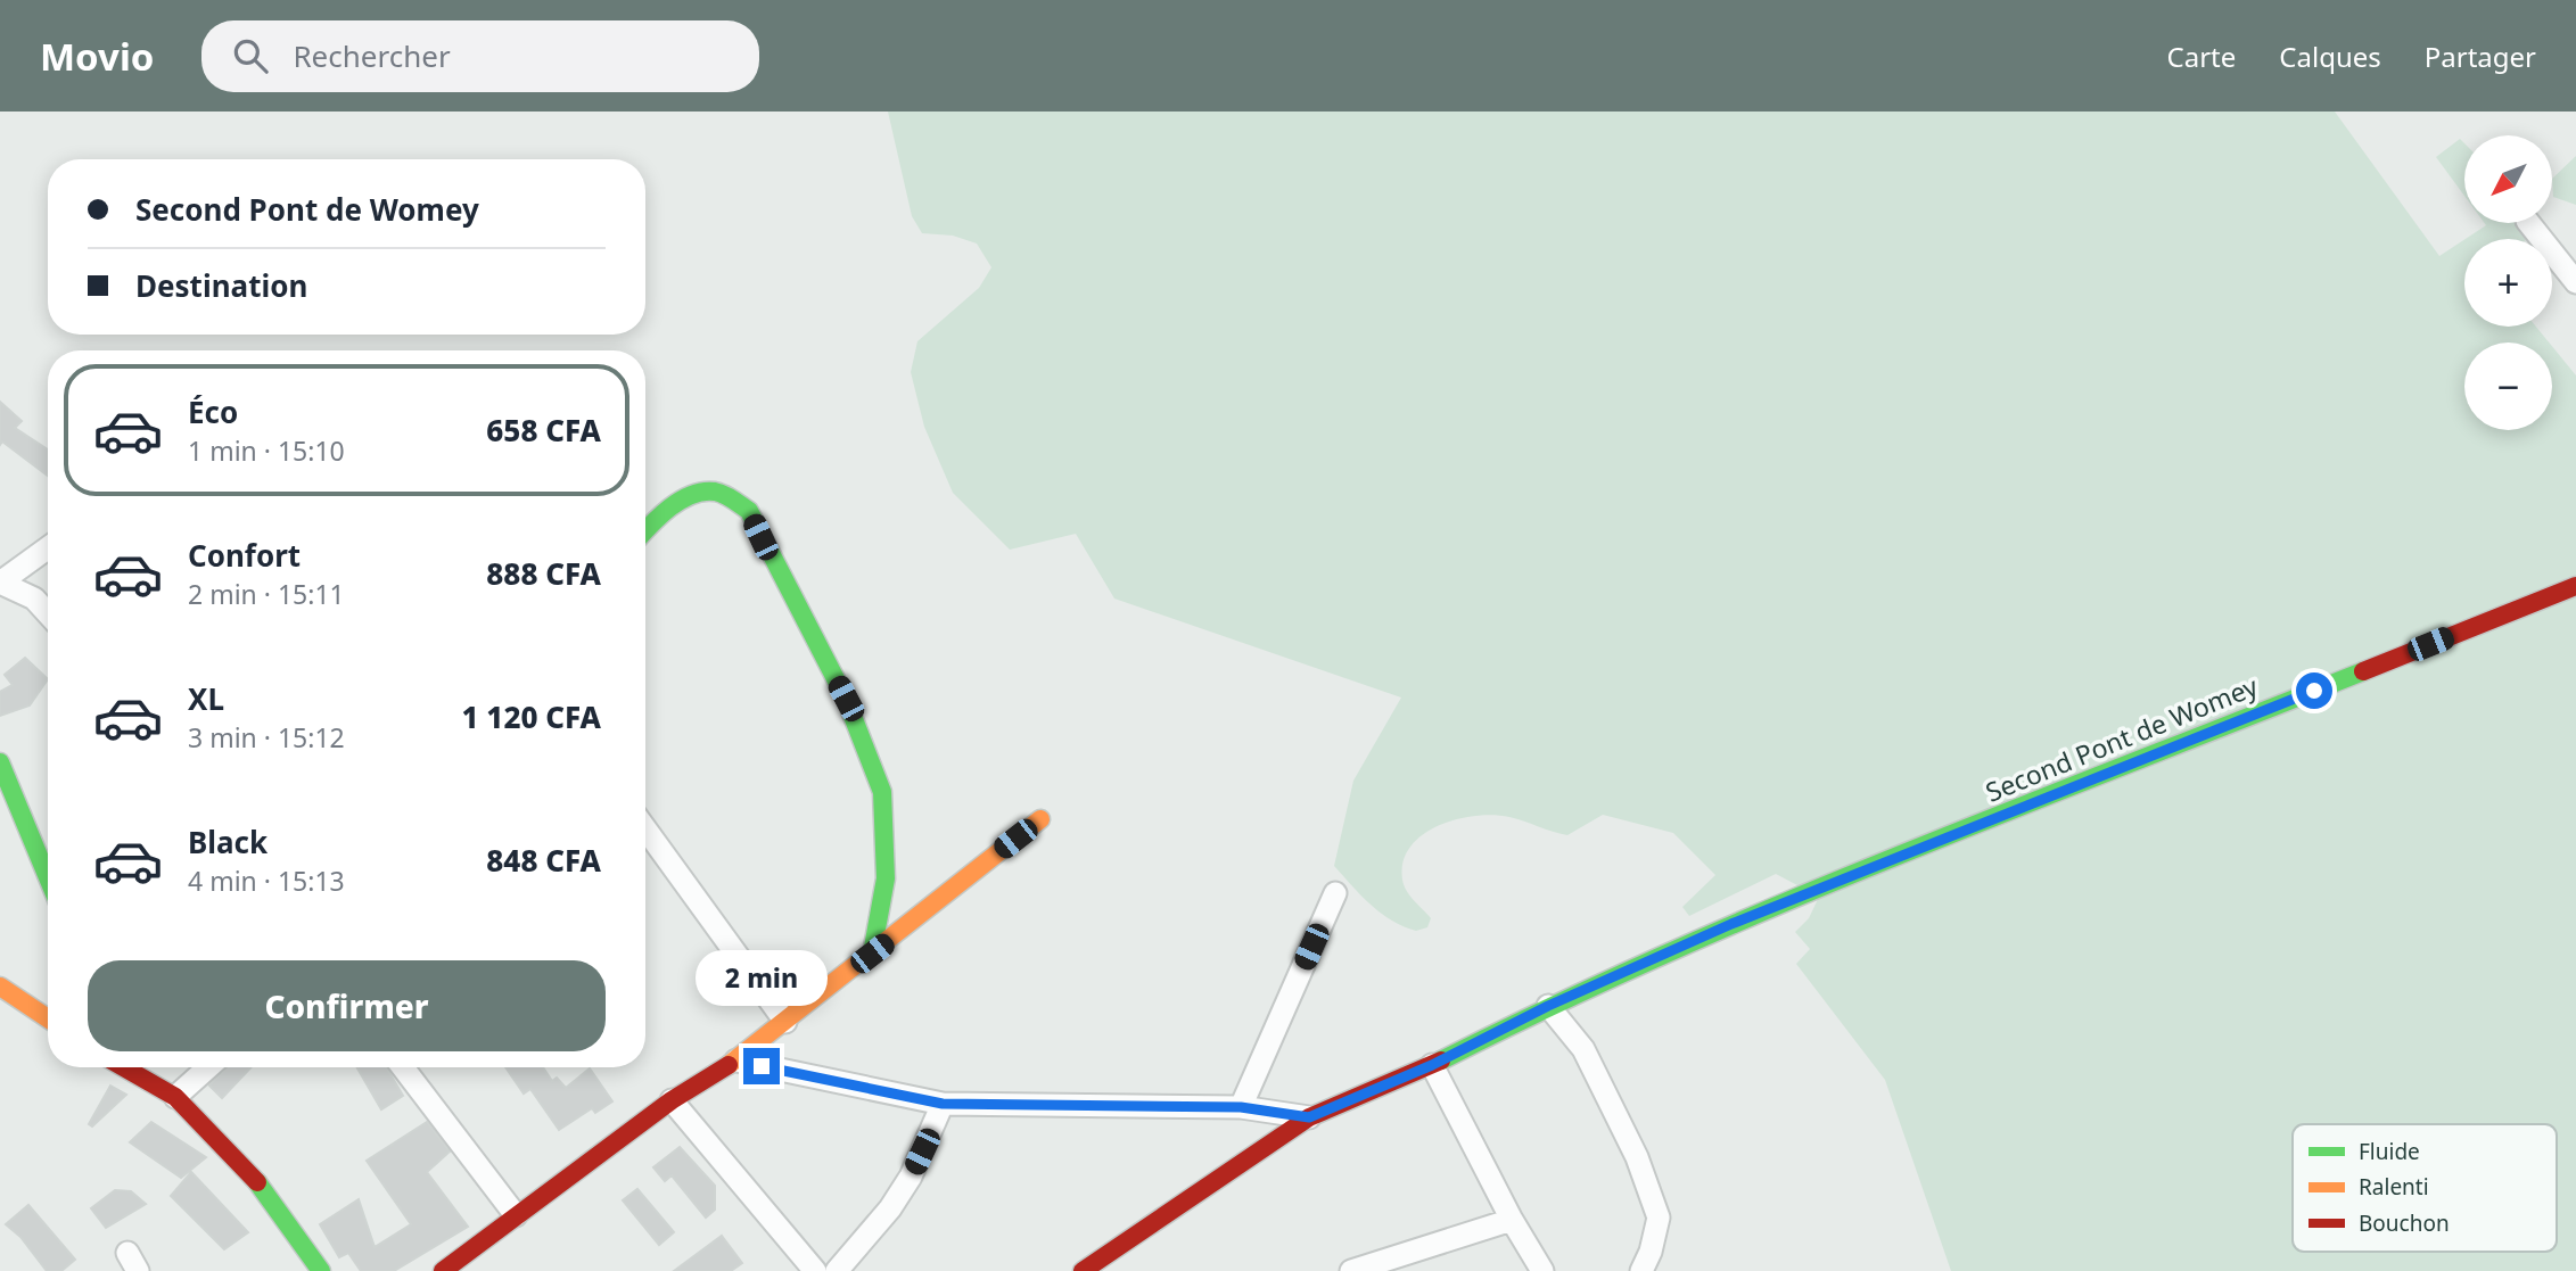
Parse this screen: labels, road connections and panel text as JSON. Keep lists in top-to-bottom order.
{
  "streets": {
    "main road": ["Second Pont de Womey"]
  },
  "legend": ["Fluide", "Ralenti", "Bouchon"],
  "north": "bottom left",
  "page": {
    "header": "Movio",
    "search": "Rechercher",
    "nav": ["Carte", "Calques", "Partager"],
    "map_buttons": ["+", "−"],
    "banner": ["Second Pont de Womey", "Destination"],
    "list": [
      {
        "name": "Éco",
        "note": "1 min · 15:10",
        "value": "658 CFA"
      },
      {
        "name": "Confort",
        "note": "2 min · 15:11",
        "value": "888 CFA"
      },
      {
        "name": "XL",
        "note": "3 min · 15:12",
        "value": "1 120 CFA"
      },
      {
        "name": "Black",
        "note": "4 min · 15:13",
        "value": "848 CFA"
      }
    ],
    "buttons": "Confirmer",
    "bubble": "2 min"
  }
}
